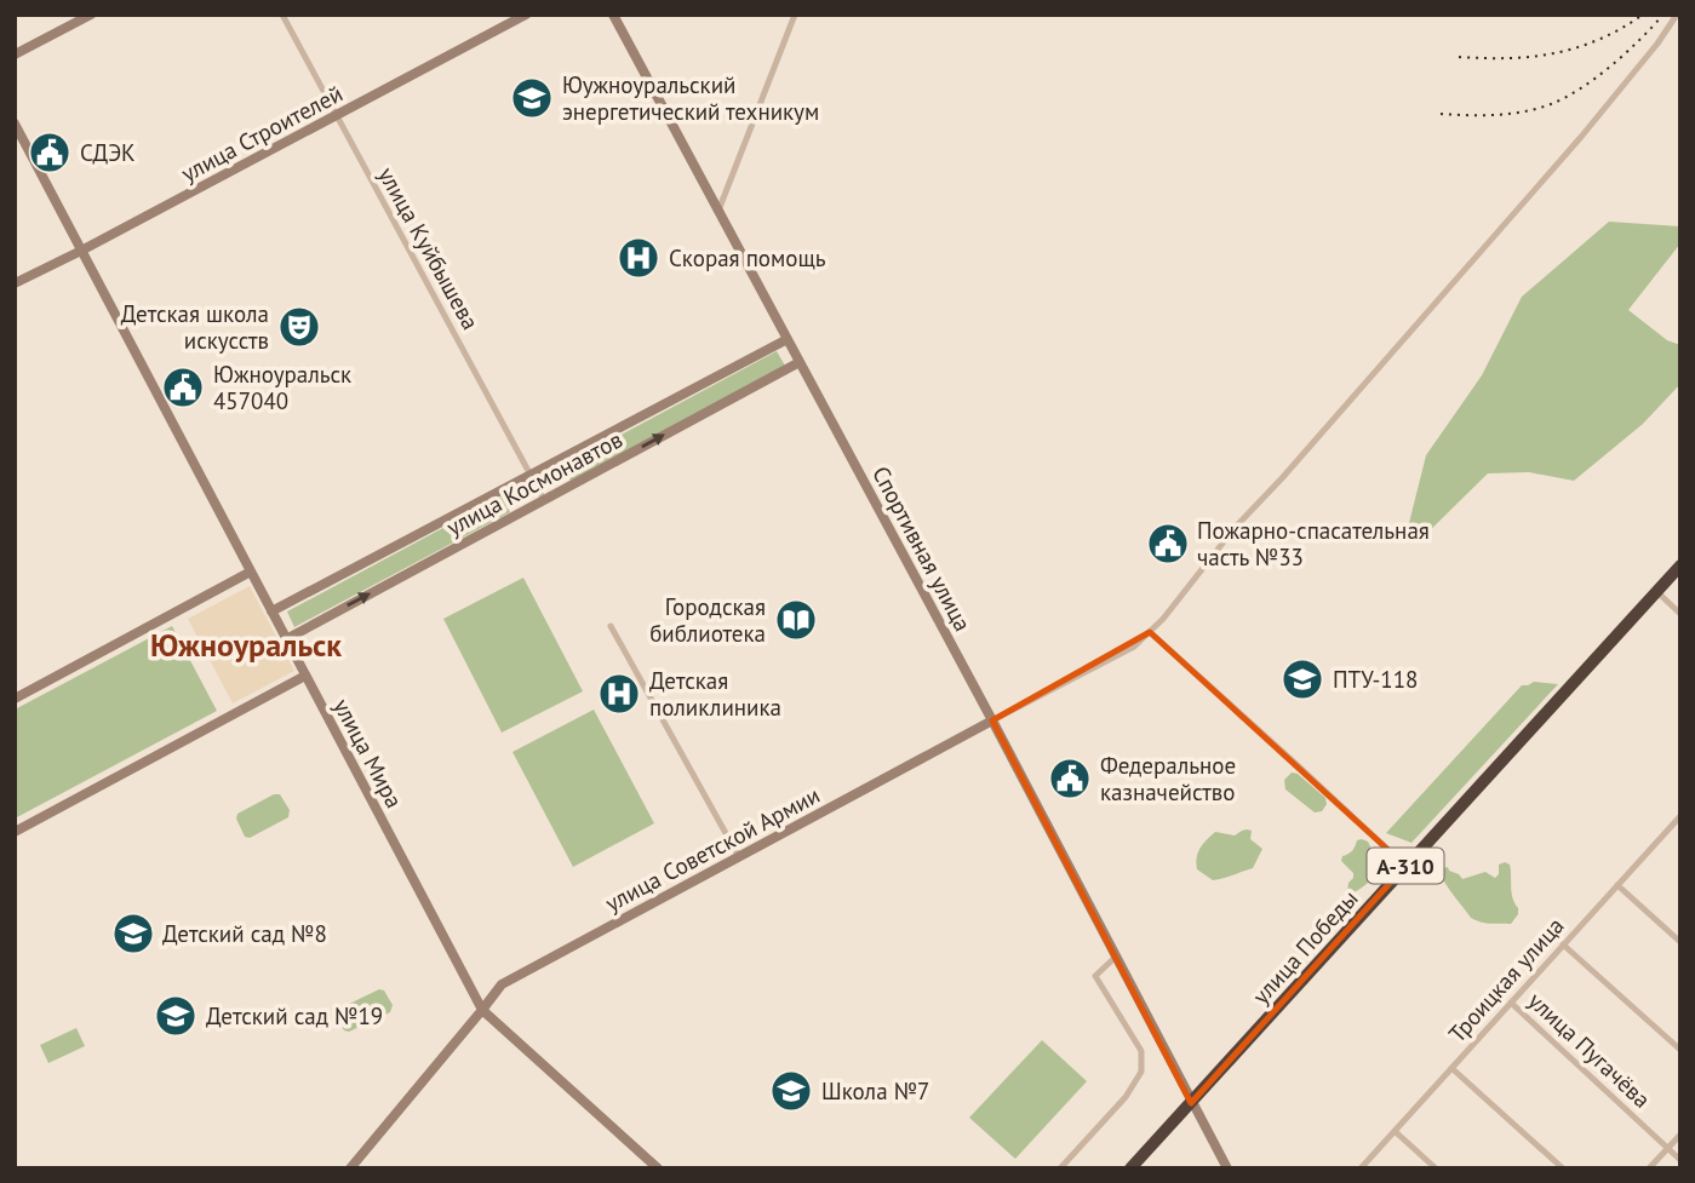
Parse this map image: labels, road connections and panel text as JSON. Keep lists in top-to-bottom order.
{
  "streets": {
    "highway": ["А-310", "улица Победы"],
    "street": [
      "улица Строителей",
      "улица Куйбышева",
      "улица Космонавтов",
      "Спортивная улица",
      "улица Мира",
      "улица Советской Армии",
      "Троицкая улица",
      "улица Пугачёва"
    ]
  },
  "crossings": [
    ["улица Строителей", "улица Куйбышева"],
    ["улица Строителей", "улица Мира"],
    ["улица Куйбышева", "улица Космонавтов"],
    ["улица Космонавтов", "Спортивная улица"],
    ["улица Космонавтов", "улица Мира"],
    ["Спортивная улица", "улица Советской Армии"],
    ["Спортивная улица", "улица Победы"],
    ["улица Мира", "улица Советской Армии"],
    ["Троицкая улица", "улица Пугачёва"]
  ],
  "districts": ["Южноуральск"],
  "places": {
    "school or university": [
      "Юужноуральский энергетический техникум",
      "ПТУ-118",
      "Детский сад №8",
      "Детский сад №19",
      "Школа №7"
    ],
    "public building": [
      "СДЭК",
      "Южноуральск 457040",
      "Пожарно-спасательная часть №33",
      "Федеральное казначейство"
    ],
    "hospital": ["Скорая помощь", "Детская поликлиника"],
    "theatre": ["Детская школа искусств"],
    "library": ["Городская библиотека"]
  }
}
